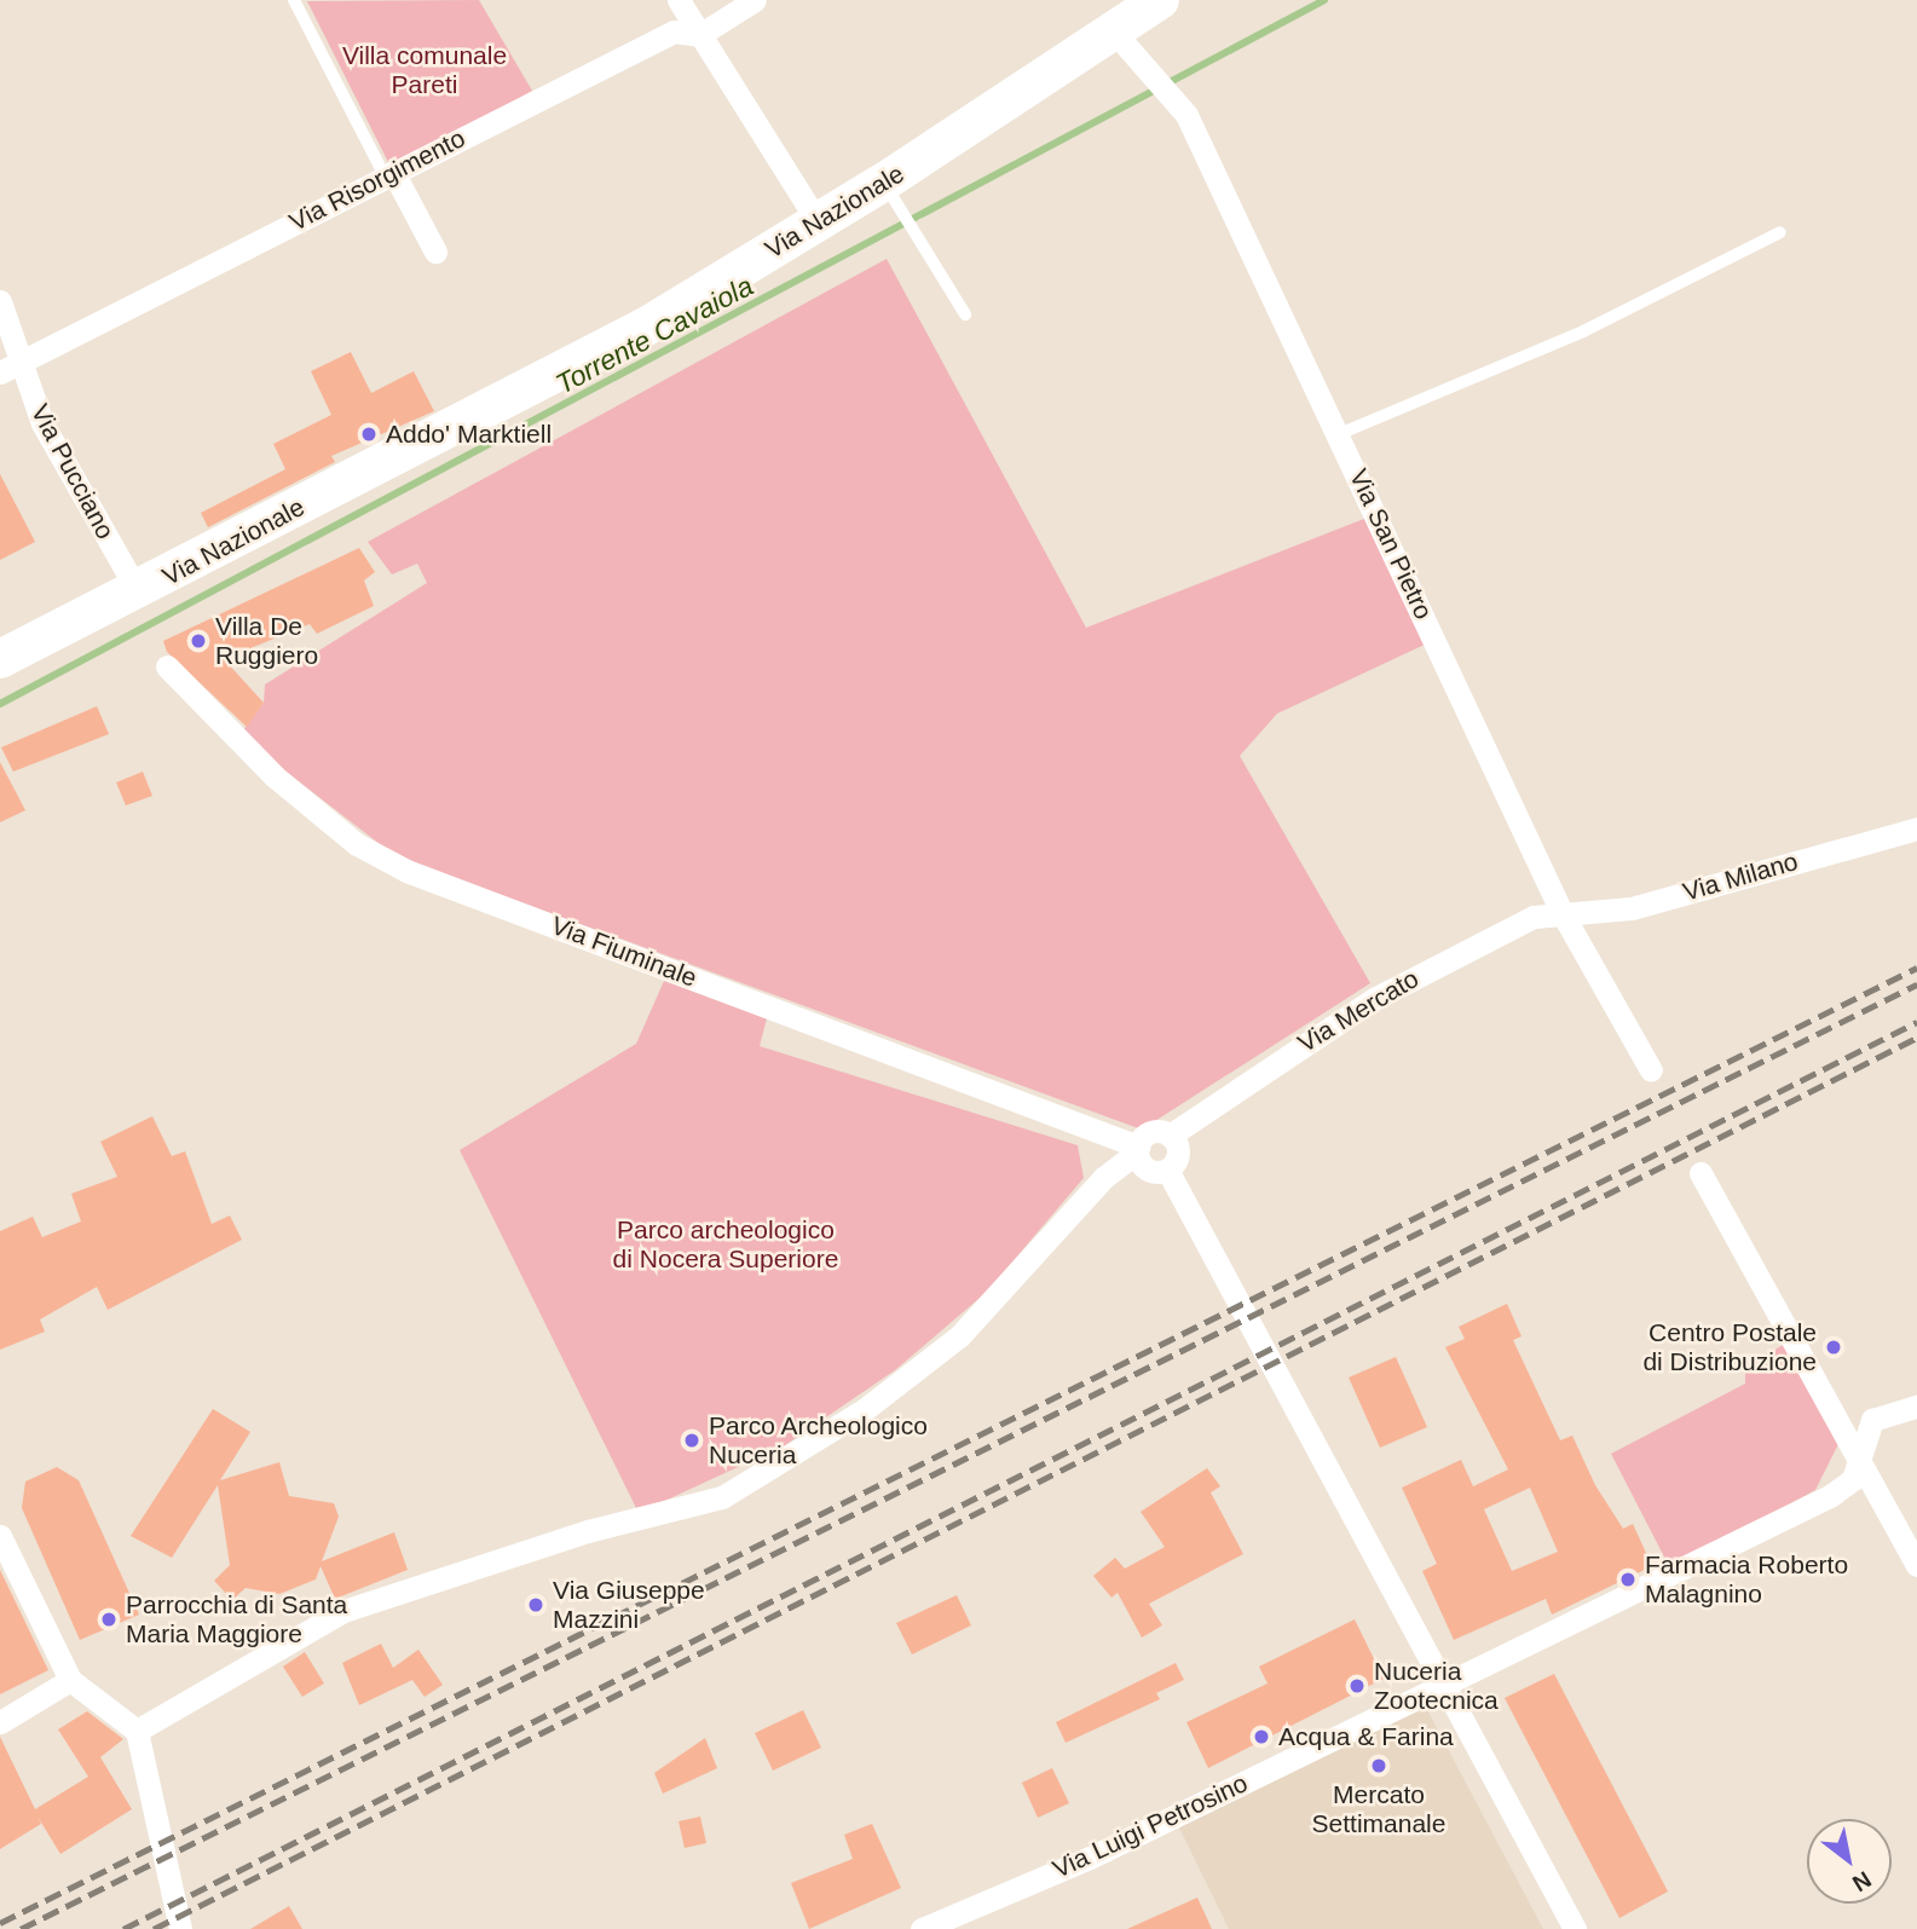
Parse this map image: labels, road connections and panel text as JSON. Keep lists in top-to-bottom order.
{
  "streets": {
    "main road": ["Via Nazionale"],
    "street": [
      "Via Risorgimento",
      "Via Pucciano",
      "Via San Pietro",
      "Via Milano",
      "Via Fiuminale",
      "Via Mercato",
      "Via Luigi Petrosino"
    ]
  },
  "crossings": [
    ["Via Risorgimento", "Via Pucciano"],
    ["Via Nazionale", "Via Pucciano"],
    ["Via Nazionale", "Via San Pietro"],
    ["Via San Pietro", "Via Milano"],
    ["Via San Pietro", "Via Mercato"],
    ["Via Milano", "Via Mercato"],
    ["Via Fiuminale", "Via Mercato"]
  ],
  "water": ["Torrente Cavaiola"],
  "parks": ["Villa comunale Pareti", "Parco archeologico di Nocera Superiore"],
  "places": [
    "Addo' Marktiell",
    "Villa De Ruggiero",
    "Centro Postale di Distribuzione",
    "Parco Archeologico Nuceria",
    "Farmacia Roberto Malagnino",
    "Via Giuseppe Mazzini",
    "Parrocchia di Santa Maria Maggiore",
    "Nuceria Zootecnica",
    "Acqua & Farina",
    "Mercato Settimanale"
  ],
  "north": "bottom right"
}
